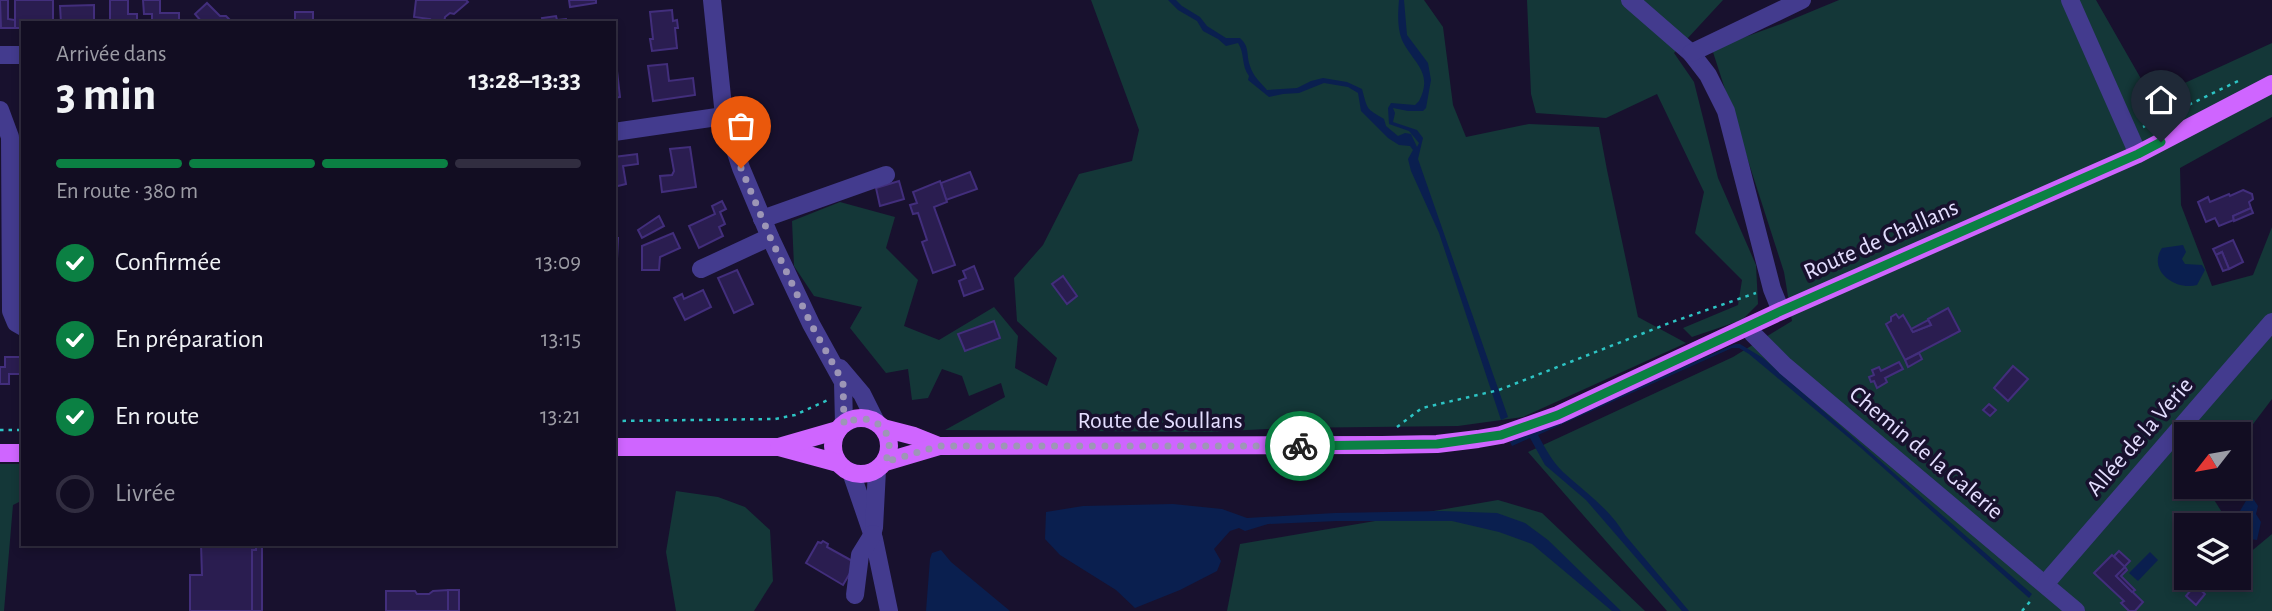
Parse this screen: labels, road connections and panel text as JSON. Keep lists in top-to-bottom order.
{
  "streets": {
    "main road": ["Route de Challans", "Route de Soullans"],
    "street": ["Allée de la Verie", "Chemin de la Galerie"]
  },
  "crossings": [
    ["Route de Challans", "Route de Soullans"],
    ["Route de Challans", "Chemin de la Galerie"],
    ["Allée de la Verie", "Chemin de la Galerie"]
  ],
  "north": "bottom left",
  "page": {
    "heading": ["3 min", "Arrivée dans", "13:28–13:33"],
    "bar": "En route · 380 m",
    "list": [
      ["Confirmée", "13:09"],
      ["En préparation", "13:15"],
      ["En route", "13:21"],
      "Livrée"
    ]
  }
}
